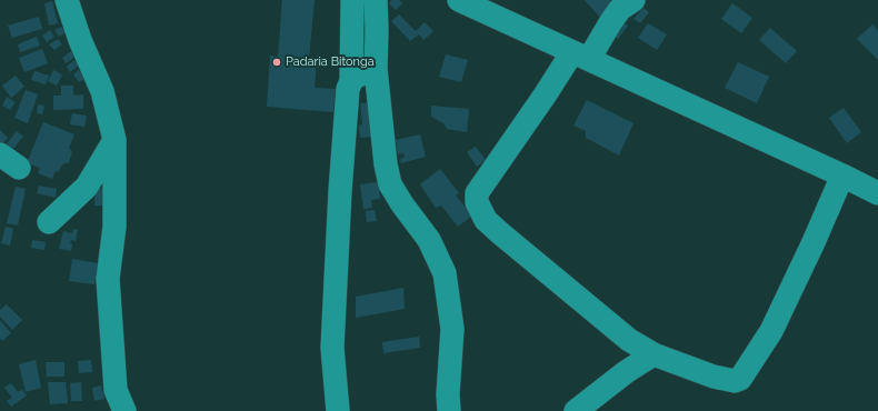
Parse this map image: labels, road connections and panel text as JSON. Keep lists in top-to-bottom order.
{
  "places": ["Padaria Bitonga"]
}
